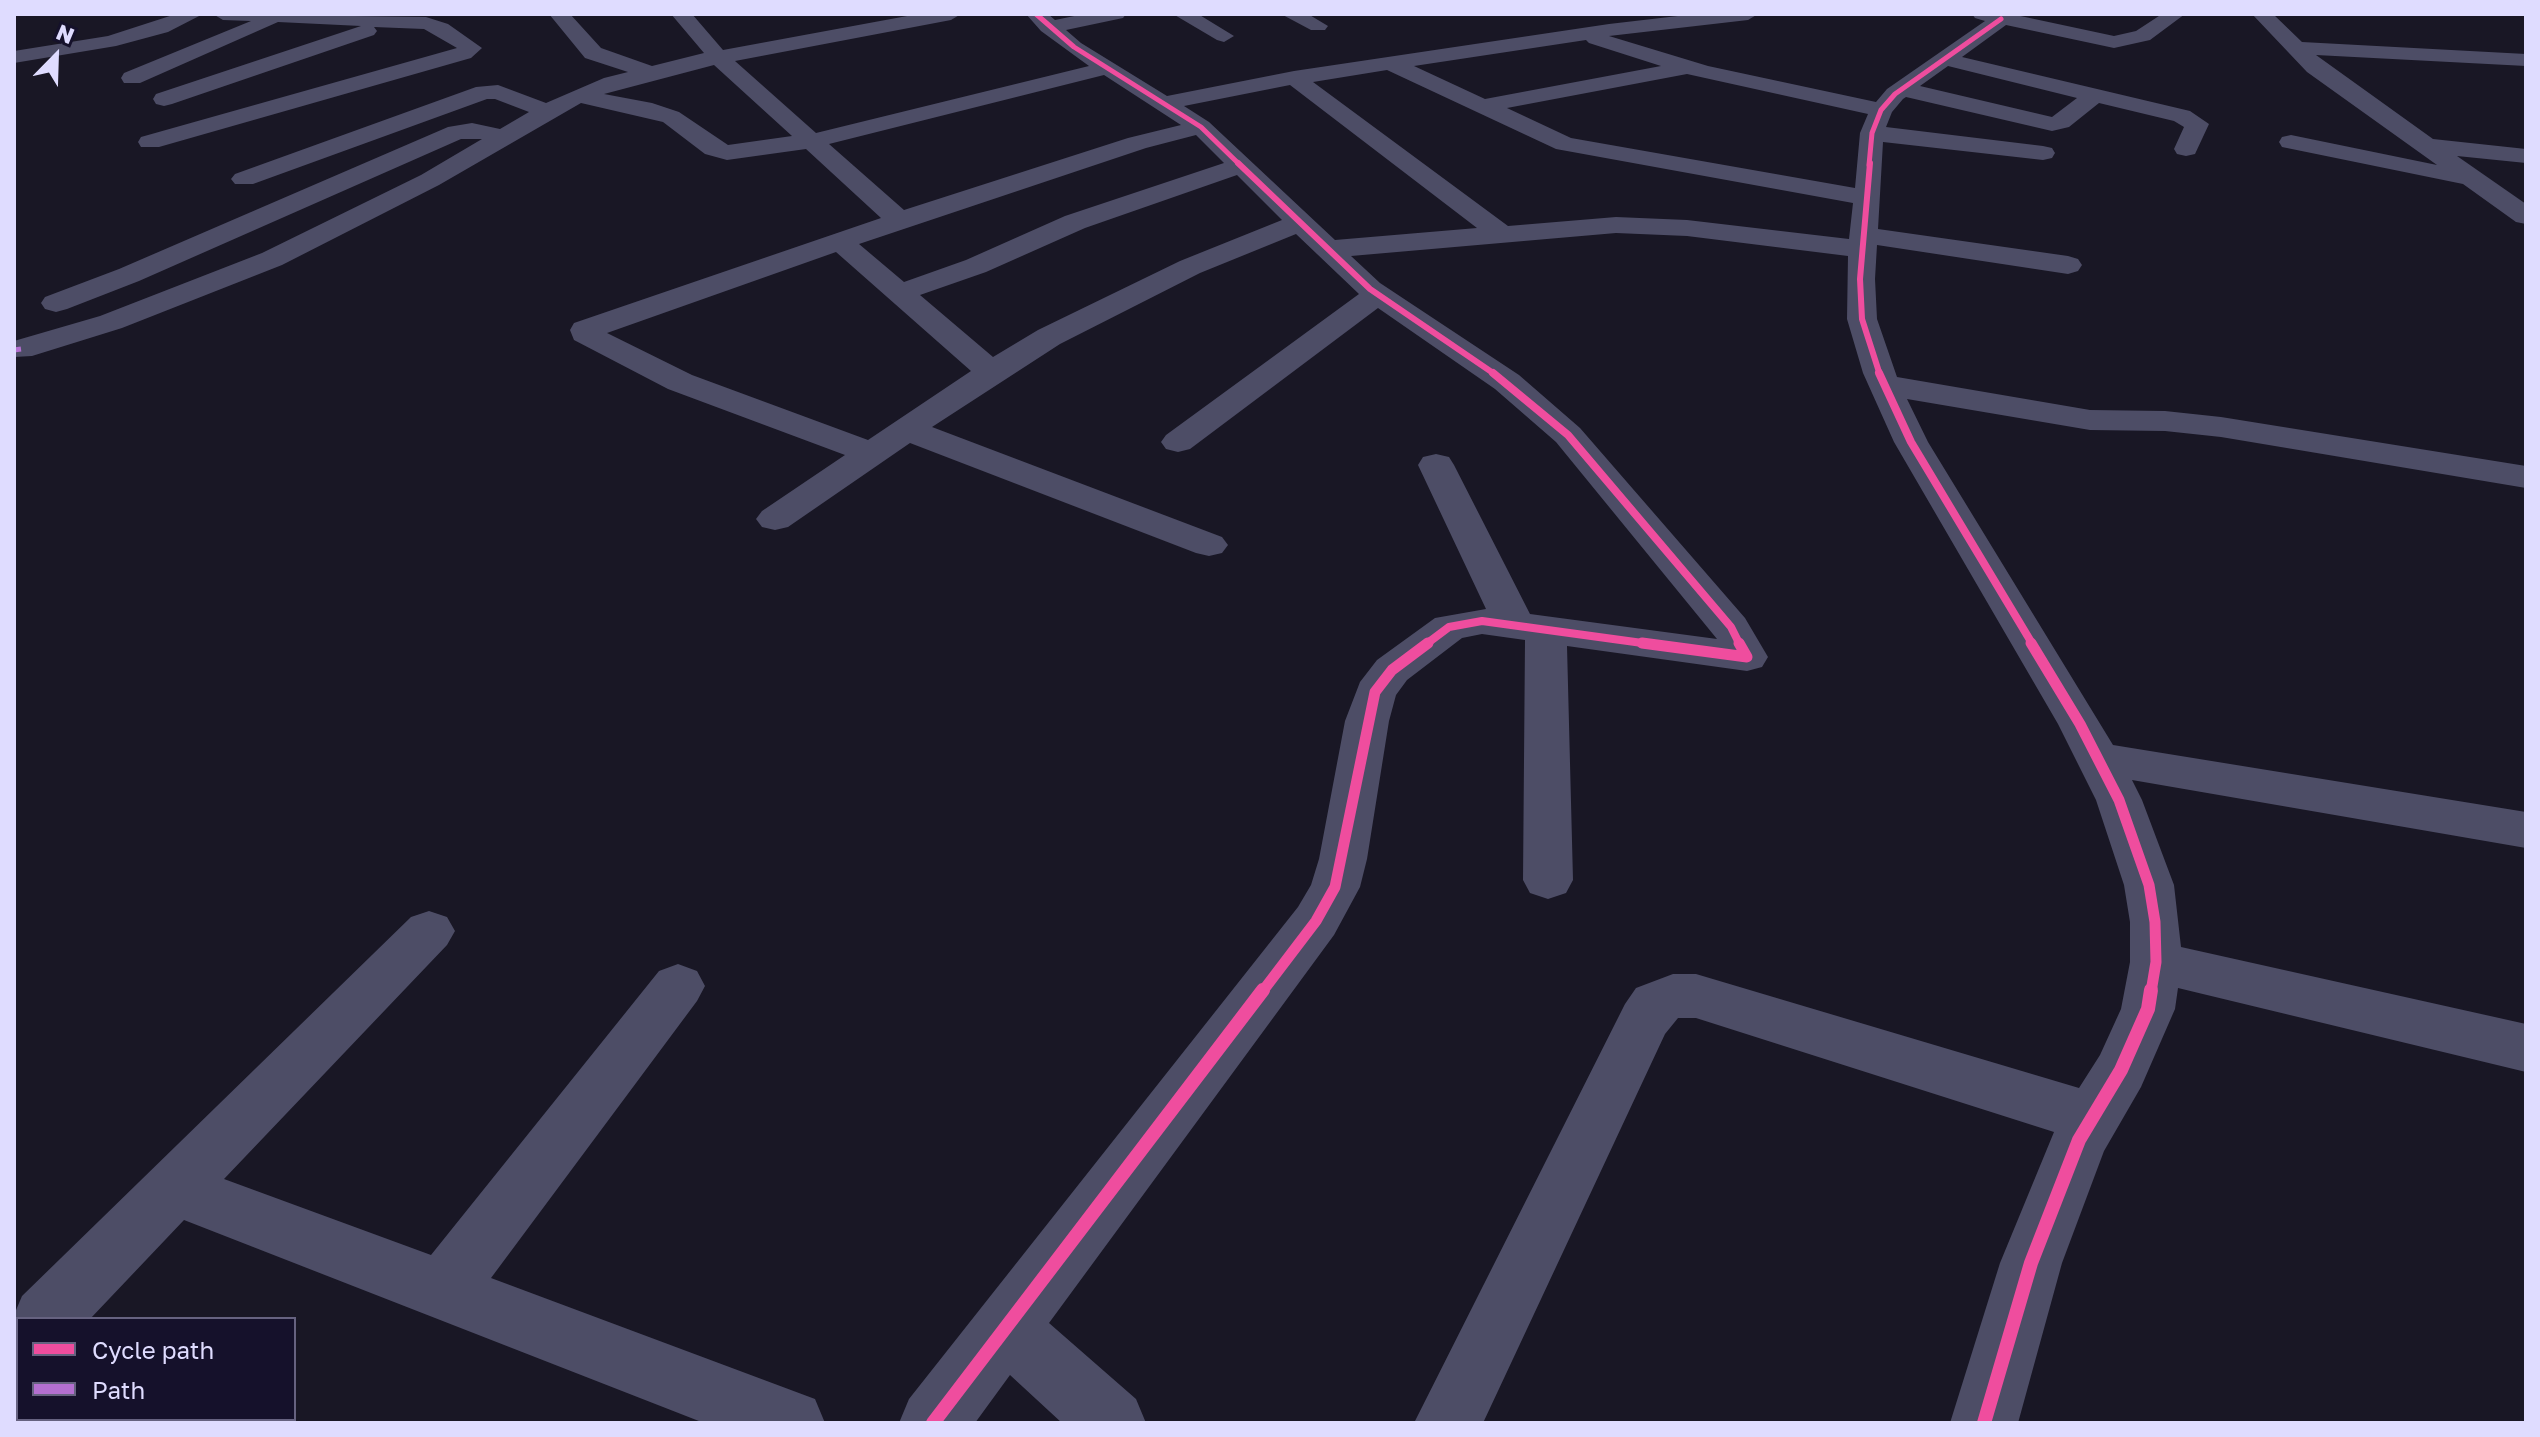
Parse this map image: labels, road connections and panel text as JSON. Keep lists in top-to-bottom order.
{
  "legend": ["Cycle path", "Path"],
  "north": "top right"
}
